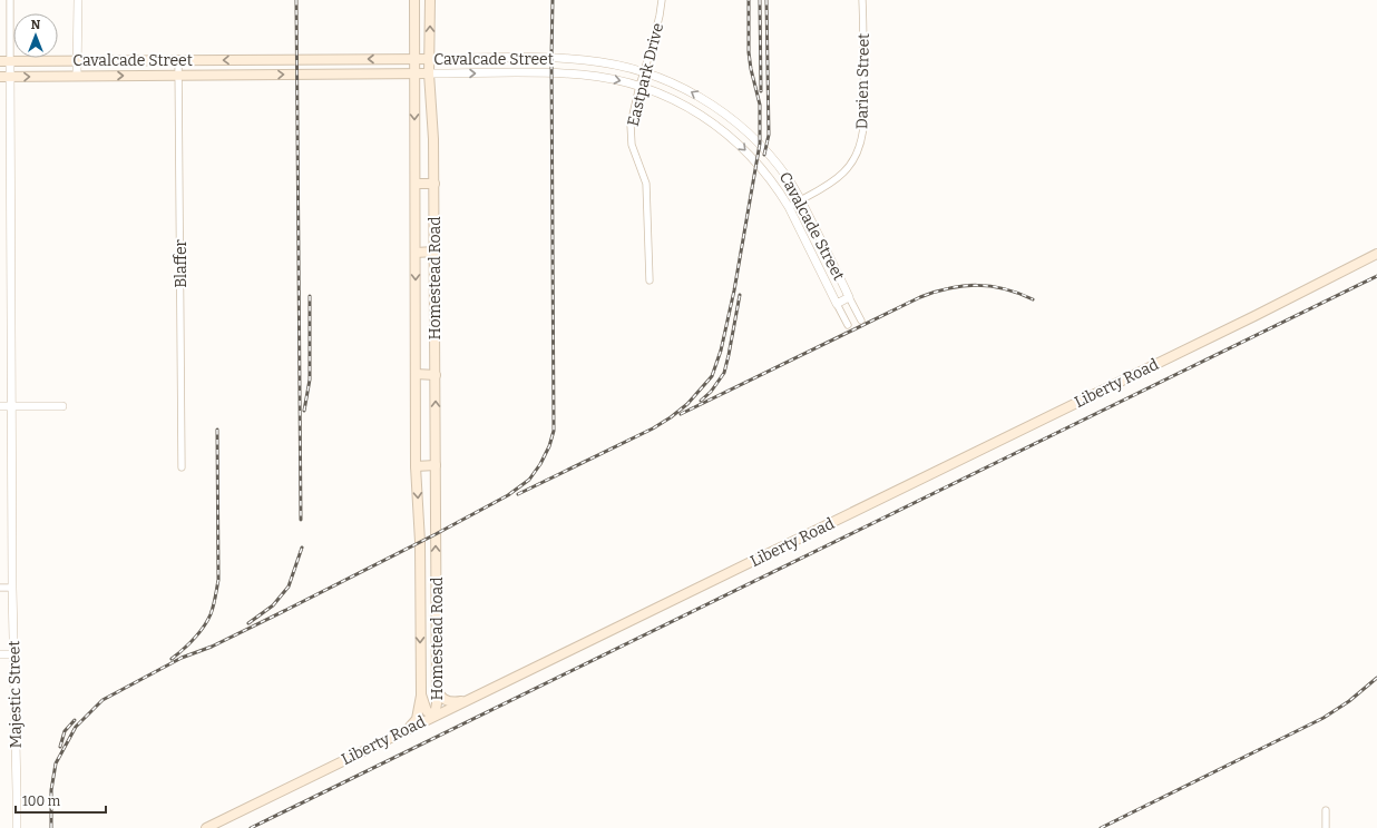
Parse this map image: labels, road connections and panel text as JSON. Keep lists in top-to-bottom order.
{
  "streets": {
    "main road": ["Cavalcade Street", "Homestead Road", "Liberty Road"],
    "street": [
      "Eastpark Drive",
      "Darien Street",
      "Blaffer",
      "Majestic Street"
    ]
  },
  "crossings": [
    ["Cavalcade Street", "Eastpark Drive"],
    ["Cavalcade Street", "Darien Street"],
    ["Cavalcade Street", "Blaffer"],
    ["Cavalcade Street", "Homestead Road"],
    ["Cavalcade Street", "Majestic Street"],
    ["Homestead Road", "Liberty Road"]
  ],
  "scale_bar": "100 m",
  "north": "top"
}
